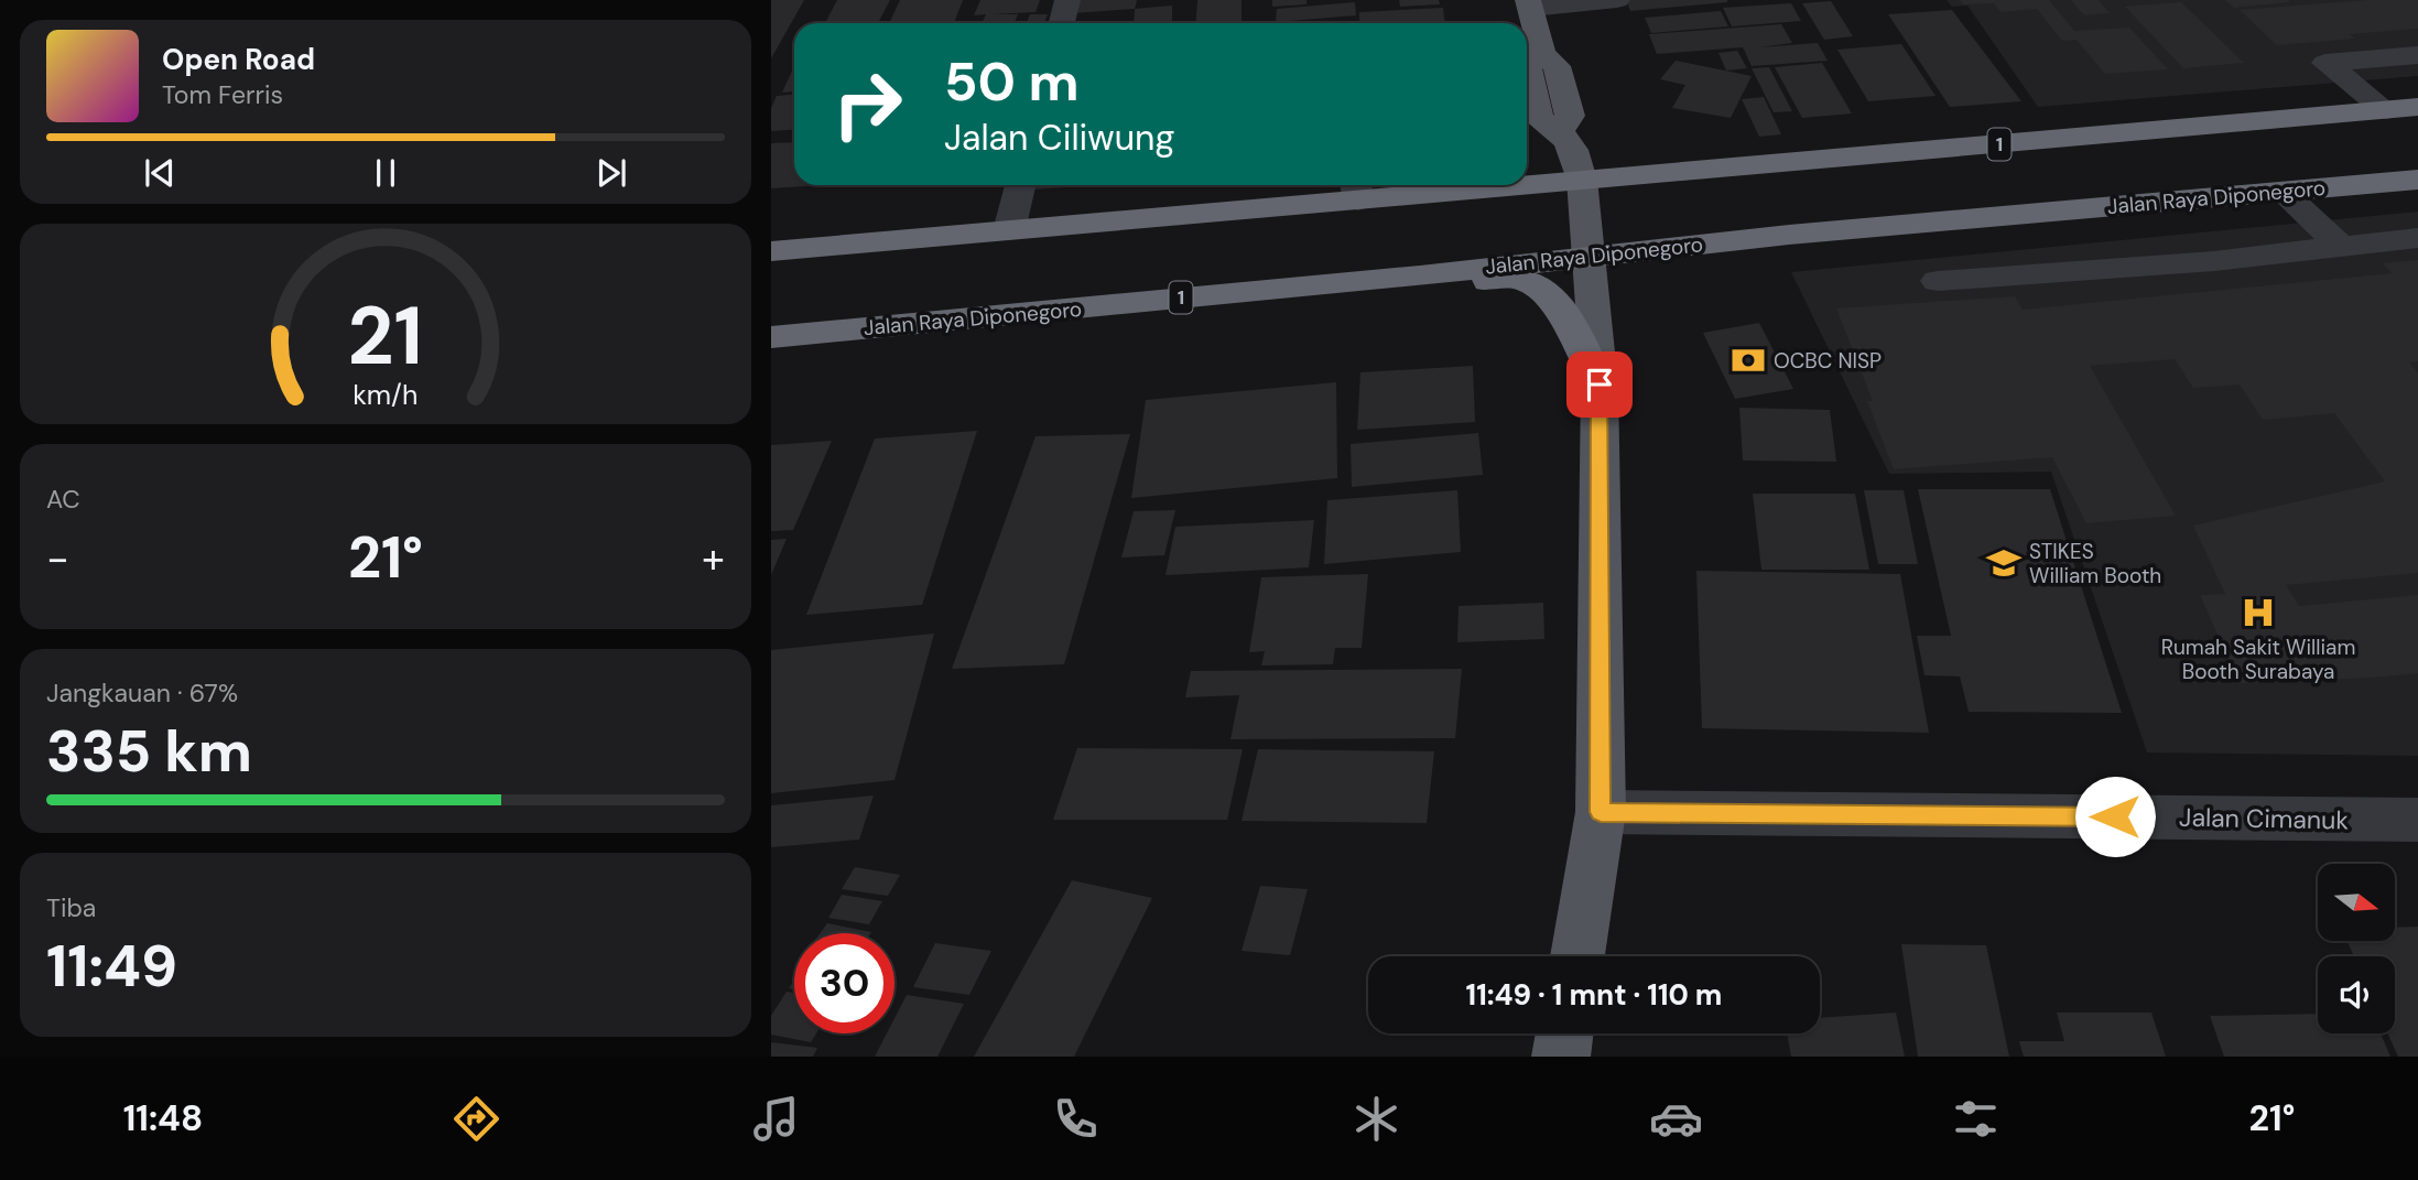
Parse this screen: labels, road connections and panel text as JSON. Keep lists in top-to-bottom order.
{
  "streets": {
    "highway": ["1", "Jalan Raya Diponegoro"],
    "street": ["Jalan Cimanuk"]
  },
  "places": {
    "bank": ["OCBC NISP"],
    "school or university": ["STIKES William Booth"],
    "hospital": ["Rumah Sakit William Booth Surabaya"]
  },
  "north": "right",
  "page": {
    "turn": ["50 m", "Jalan Ciliwung"],
    "song": ["Open Road", "Tom Ferris"],
    "tile": [
      "AC",
      ["Jangkauan · 67%", "335 km"],
      ["Tiba", "11:49"]
    ],
    "heat": ["−", "21°", "+"],
    "limit": "30",
    "trip": "11:49 · 1 mnt · 110 m",
    "tabs": ["11:48", "21°"],
    "gauge": ["21", "km/h"]
  }
}
